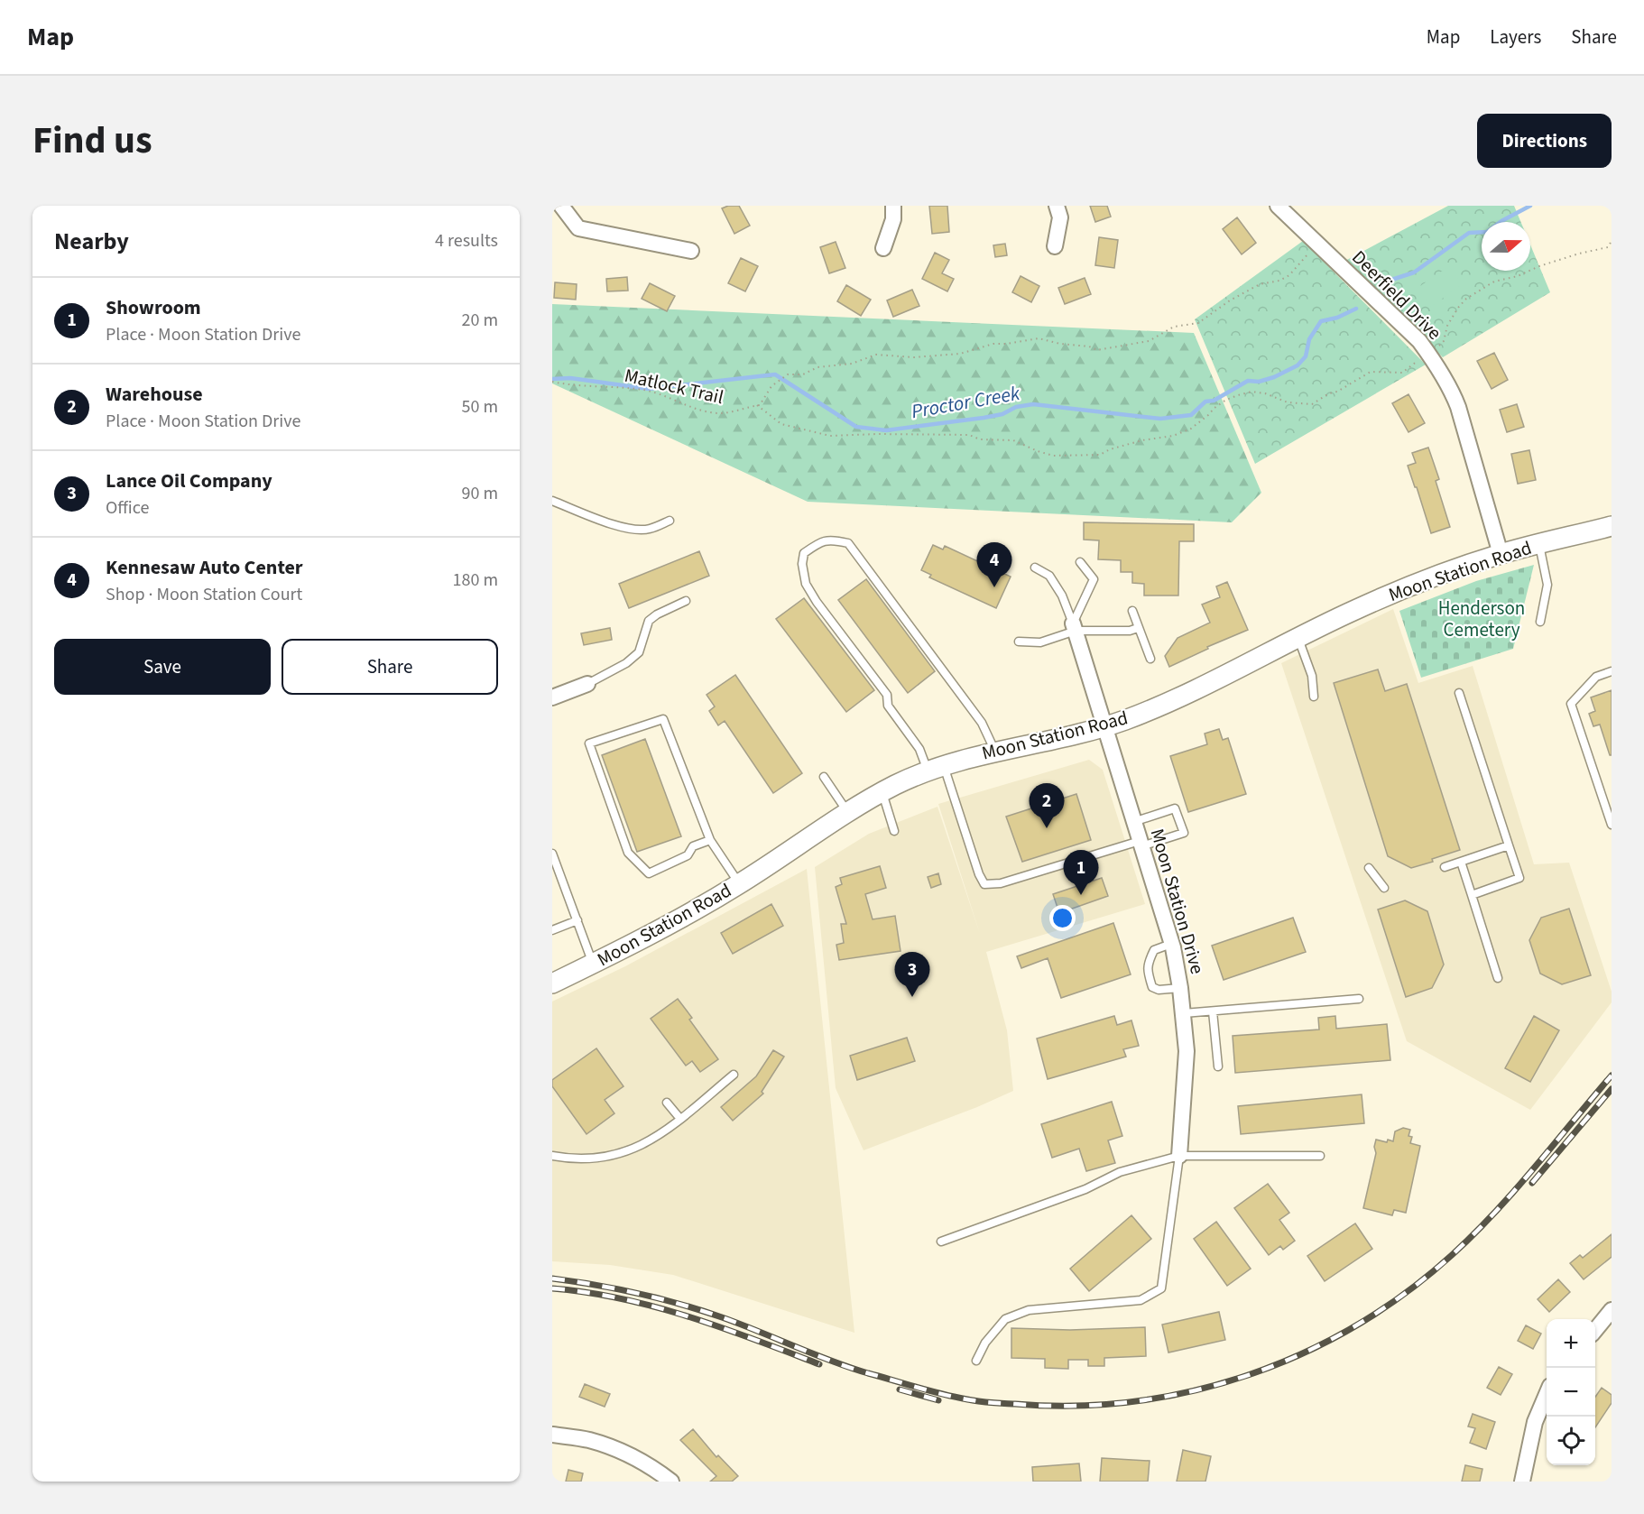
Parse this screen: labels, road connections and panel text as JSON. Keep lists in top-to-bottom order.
{
  "streets": {
    "street": ["Deerfield Drive", "Moon Station Road", "Moon Station Drive"],
    "path": ["Matlock Trail"]
  },
  "crossings": [
    ["Deerfield Drive", "Moon Station Road"],
    ["Moon Station Road", "Moon Station Drive"]
  ],
  "water": ["Proctor Creek"],
  "parks": ["Henderson Cemetery"],
  "north": "right",
  "page": {
    "header": "Map",
    "nav": ["Map", "Layers", "Share"],
    "title": "Find us",
    "buttons": [
      "Directions",
      ["Save", "Share"]
    ],
    "heading": ["Nearby", "4 results"],
    "list": [
      {
        "mark": "1",
        "name": "Showroom",
        "note": "Place · Moon Station Drive",
        "value": "20 m"
      },
      {
        "mark": "2",
        "name": "Warehouse",
        "note": "Place · Moon Station Drive",
        "value": "50 m"
      },
      {
        "mark": "3",
        "name": "Lance Oil Company",
        "note": "Office",
        "value": "90 m"
      },
      {
        "mark": "4",
        "name": "Kennesaw Auto Center",
        "note": "Shop · Moon Station Court",
        "value": "180 m"
      }
    ],
    "pins": [
      "4",
      "2",
      "1",
      "3"
    ],
    "map_buttons": ["+", "−"]
  }
}
